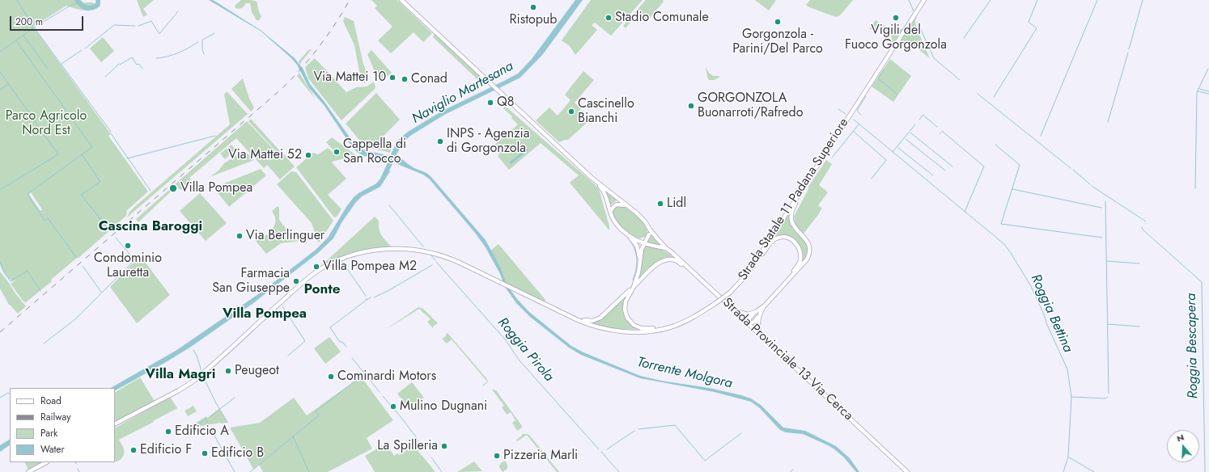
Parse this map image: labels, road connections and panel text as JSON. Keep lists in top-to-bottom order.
{
  "streets": {
    "main road": ["Strada Statale 11 Padana Superiore", "Strada Provinciale 13 Via Cerca"]
  },
  "districts": [
    "Cascina Baroggi",
    "Ponte",
    "Villa Pompea",
    "Villa Magri"
  ],
  "water": [
    "Naviglio Martesana",
    "Roggia Bettina",
    "Roggia Bescapera",
    "Roggia Pirola",
    "Torrente Molgora"
  ],
  "parks": ["Parco Agricolo Nord Est"],
  "places": [
    "Ristopub",
    "Stadio Comunale",
    "Vigili del Fuoco Gorgonzola",
    "Gorgonzola - Parini/Del Parco",
    "Via Mattei 10",
    "Conad",
    "Q8",
    "GORGONZOLA Buonarroti/Rafredo",
    "Cascinello Bianchi",
    "INPS - Agenzia di Gorgonzola",
    "Cappella di San Rocco",
    "Via Mattei 52",
    "Villa Pompea",
    "Lidl",
    "Via Berlinguer",
    "Condominio Lauretta",
    "Villa Pompea M2",
    "Farmacia San Giuseppe",
    "Peugeot",
    "Cominardi Motors",
    "Mulino Dugnani",
    "Edificio A",
    "La Spilleria",
    "Edificio F",
    "Edificio B",
    "Pizzeria Marli"
  ],
  "legend": [
    "Road",
    "Railway",
    "Park",
    "Water"
  ],
  "scale_bar": "200 m",
  "north": "top"
}
